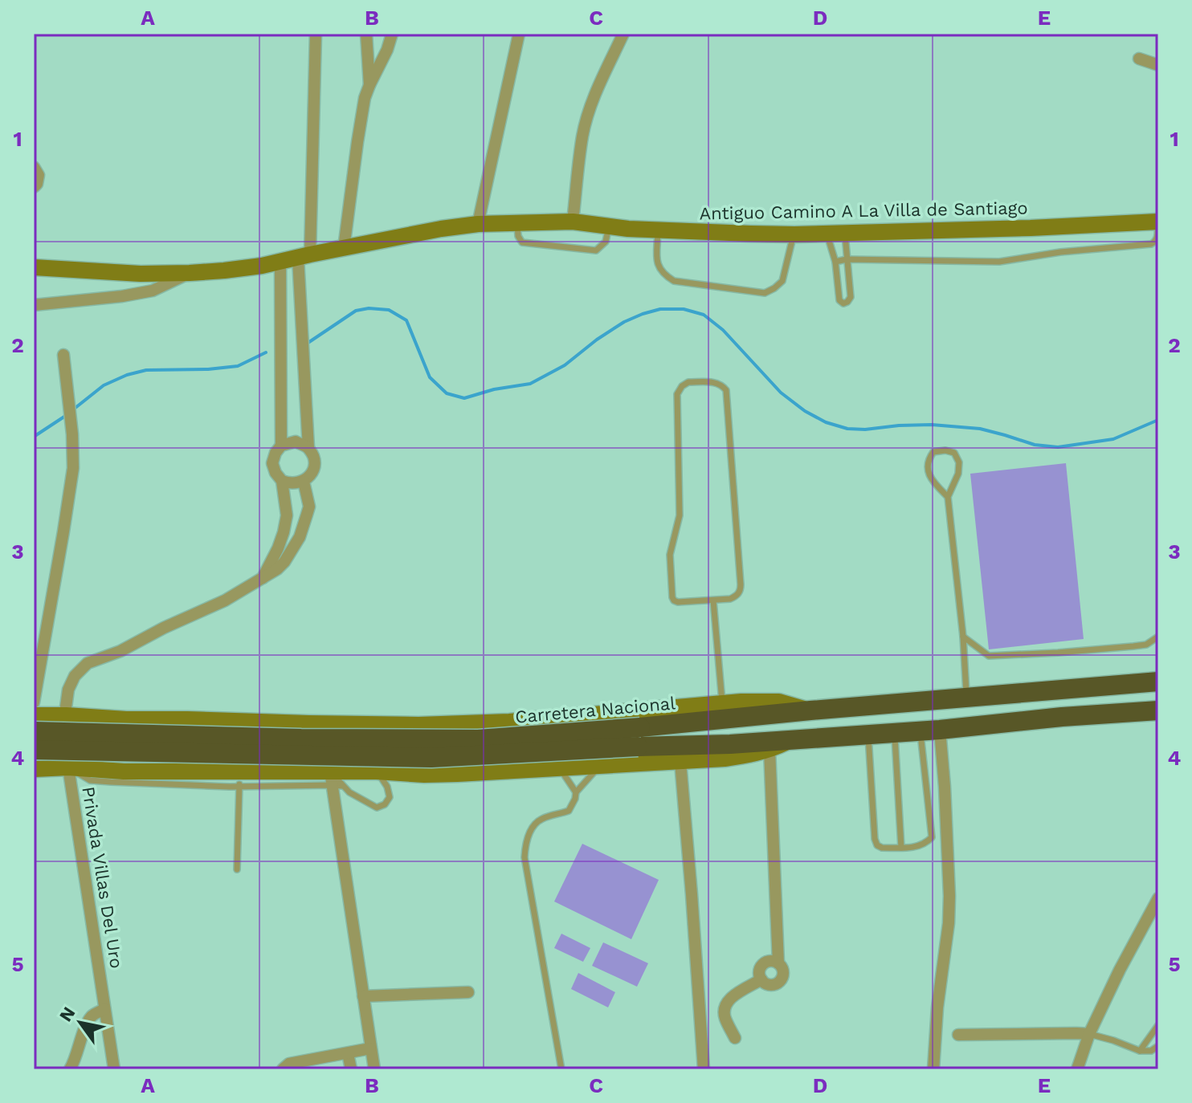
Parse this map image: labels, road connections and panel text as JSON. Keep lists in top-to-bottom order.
{
  "streets": {
    "highway": ["Carretera Nacional"],
    "street": ["Antiguo Camino A La Villa de Santiago", "Privada Villas Del Uro"]
  },
  "north": "top left",
  "grid": {
    "columns": [
      "A",
      "B",
      "C",
      "D",
      "E"
    ],
    "rows": [
      "1",
      "2",
      "3",
      "4",
      "5"
    ]
  }
}
